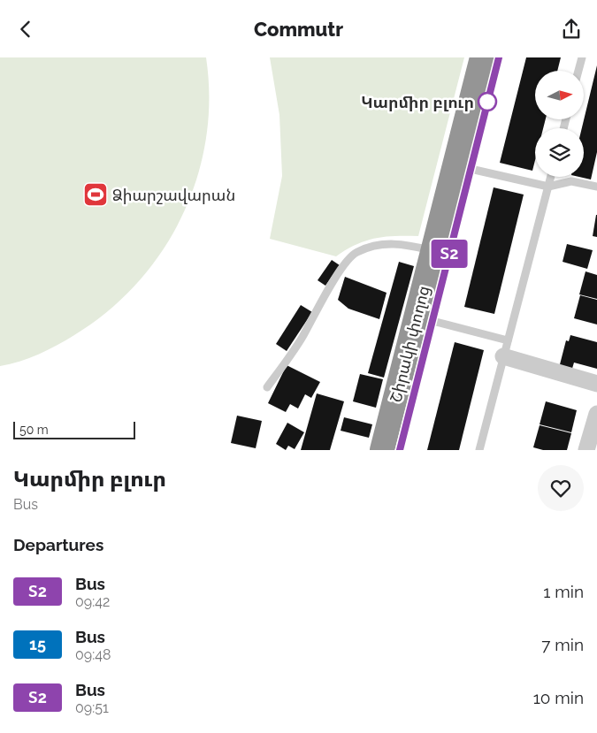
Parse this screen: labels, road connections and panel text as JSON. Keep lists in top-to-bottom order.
{
  "streets": {
    "highway": ["Շիրակի փողոց"]
  },
  "places": {
    "other": ["Կարմիր բլուր"],
    "sports": ["Ձիարշավարան"]
  },
  "lines": ["bus line Տ2"],
  "scale_bar": "50 m",
  "north": "right",
  "page": {
    "header": "Commutr",
    "on_map": "Տ2",
    "scale": "50 m",
    "heading": [
      ["Կարմիր բլուր", "Bus"],
      "Departures"
    ],
    "list": [
      {
        "mark": "Տ2",
        "name": "Bus",
        "note": "09:42",
        "value": "1 min"
      },
      {
        "mark": "15",
        "name": "Bus",
        "note": "09:48",
        "value": "7 min"
      },
      {
        "mark": "Տ2",
        "name": "Bus",
        "note": "09:51",
        "value": "10 min"
      }
    ]
  }
}
